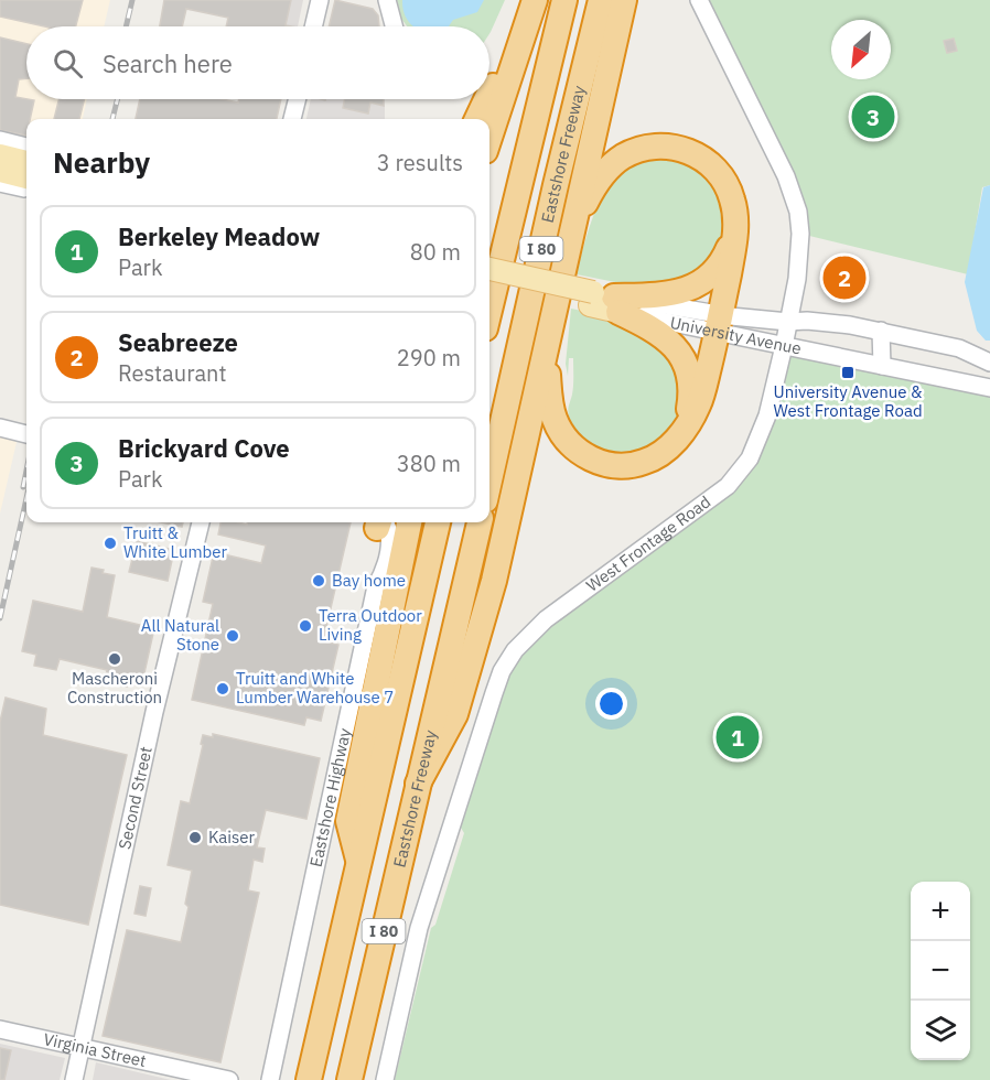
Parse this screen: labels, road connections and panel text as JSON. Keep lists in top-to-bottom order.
{
  "streets": {
    "highway": ["Eastshore Freeway", "I 80"],
    "main road": ["University Avenue"],
    "street": [
      "West Frontage Road",
      "Second Street",
      "Eastshore Highway",
      "Virginia Street"
    ]
  },
  "crossings": [
    ["University Avenue", "West Frontage Road"],
    ["Second Street", "Virginia Street"]
  ],
  "places": {
    "transit": ["University Avenue & West Frontage Road"],
    "other": [
      "Truitt & White Lumber",
      "Bay home",
      "Terra Outdoor Living",
      "All Natural Stone",
      "Mascheroni Construction",
      "Truitt and White Lumber Warehouse 7",
      "Kaiser"
    ]
  },
  "north": "bottom left",
  "page": {
    "search": "Search here",
    "pins": ["3", "2", "1"],
    "heading": ["Nearby", "3 results"],
    "list": [
      {
        "mark": "1",
        "name": "Berkeley Meadow",
        "note": "Park",
        "value": "80 m"
      },
      {
        "mark": "2",
        "name": "Seabreeze",
        "note": "Restaurant",
        "value": "290 m"
      },
      {
        "mark": "3",
        "name": "Brickyard Cove",
        "note": "Park",
        "value": "380 m"
      }
    ],
    "map_buttons": ["+", "−"]
  }
}
